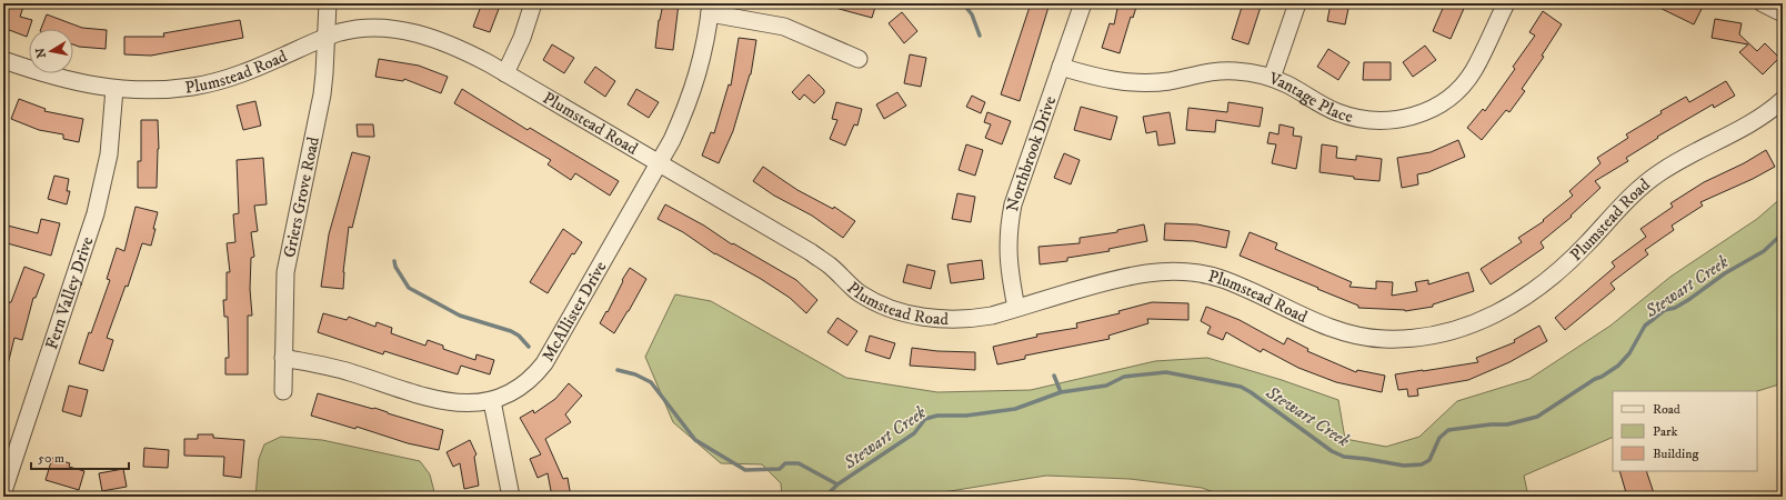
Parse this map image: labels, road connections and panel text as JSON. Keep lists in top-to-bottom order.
{
  "streets": {
    "street": [
      "Plumstead Road",
      "Vantage Place",
      "Northbrook Drive",
      "Griers Grove Road",
      "Fern Valley Drive",
      "McAllister Drive"
    ]
  },
  "crossings": [
    ["Plumstead Road", "Northbrook Drive"],
    ["Plumstead Road", "Griers Grove Road"],
    ["Plumstead Road", "Fern Valley Drive"],
    ["Plumstead Road", "McAllister Drive"],
    ["Vantage Place", "Northbrook Drive"],
    ["Griers Grove Road", "McAllister Drive"]
  ],
  "water": ["Stewart Creek"],
  "legend": ["Road", "Park", "Building"],
  "scale_bar": "50 m",
  "north": "left"
}
